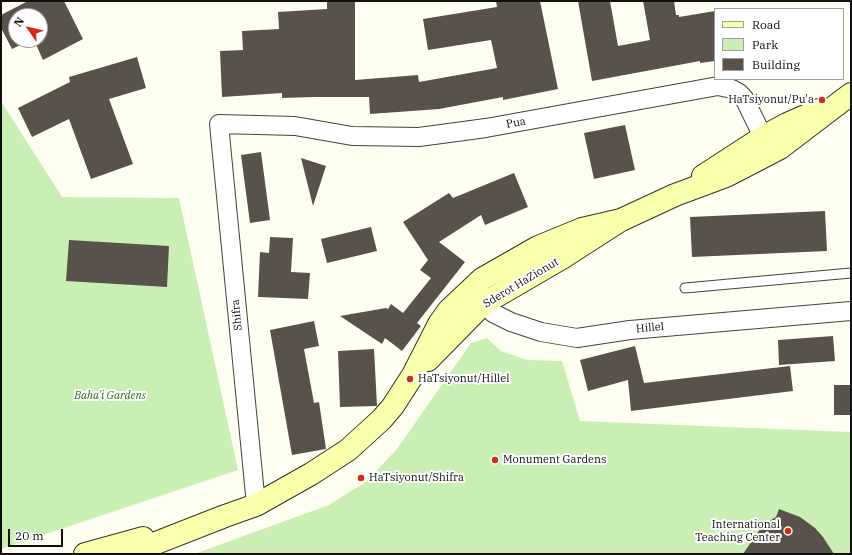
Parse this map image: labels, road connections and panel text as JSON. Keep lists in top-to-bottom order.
{
  "streets": {
    "street": [
      "Pua",
      "Sderot HaZionut",
      "Shifra",
      "Hillel"
    ]
  },
  "crossings": [
    ["Pua", "Sderot HaZionut"],
    ["Pua", "Shifra"],
    ["Sderot HaZionut", "Shifra"],
    ["Sderot HaZionut", "Hillel"]
  ],
  "parks": ["Baha'i Gardens"],
  "places": [
    "HaTsiyonut/Pu'a",
    "HaTsiyonut/Hillel",
    "Monument Gardens",
    "HaTsiyonut/Shifra",
    "International Teaching Center"
  ],
  "legend": ["Road", "Park", "Building"],
  "scale_bar": "20 m",
  "north": "top left"
}
